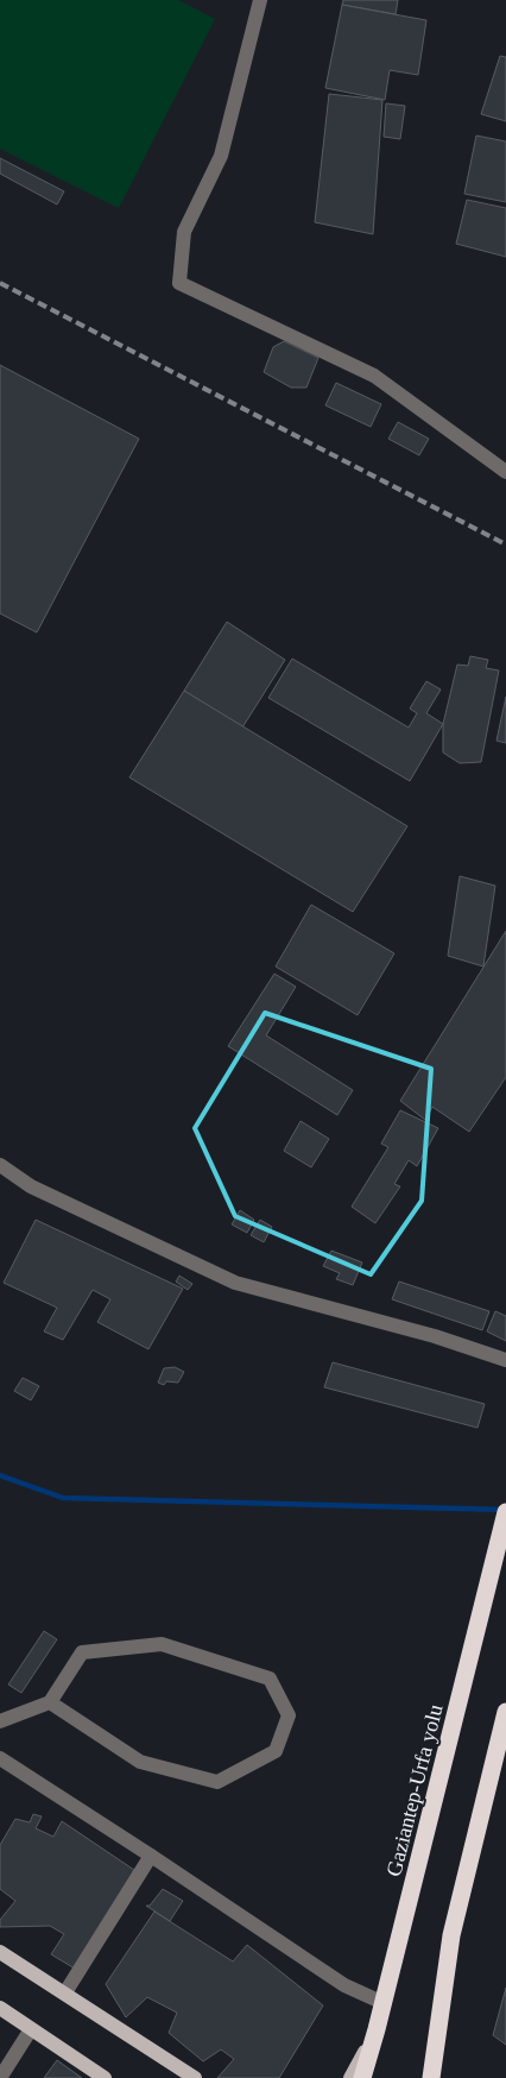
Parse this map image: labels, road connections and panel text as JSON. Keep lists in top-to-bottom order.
{
  "streets": {
    "highway": ["Gaziantep-Urfa yolu"]
  }
}
